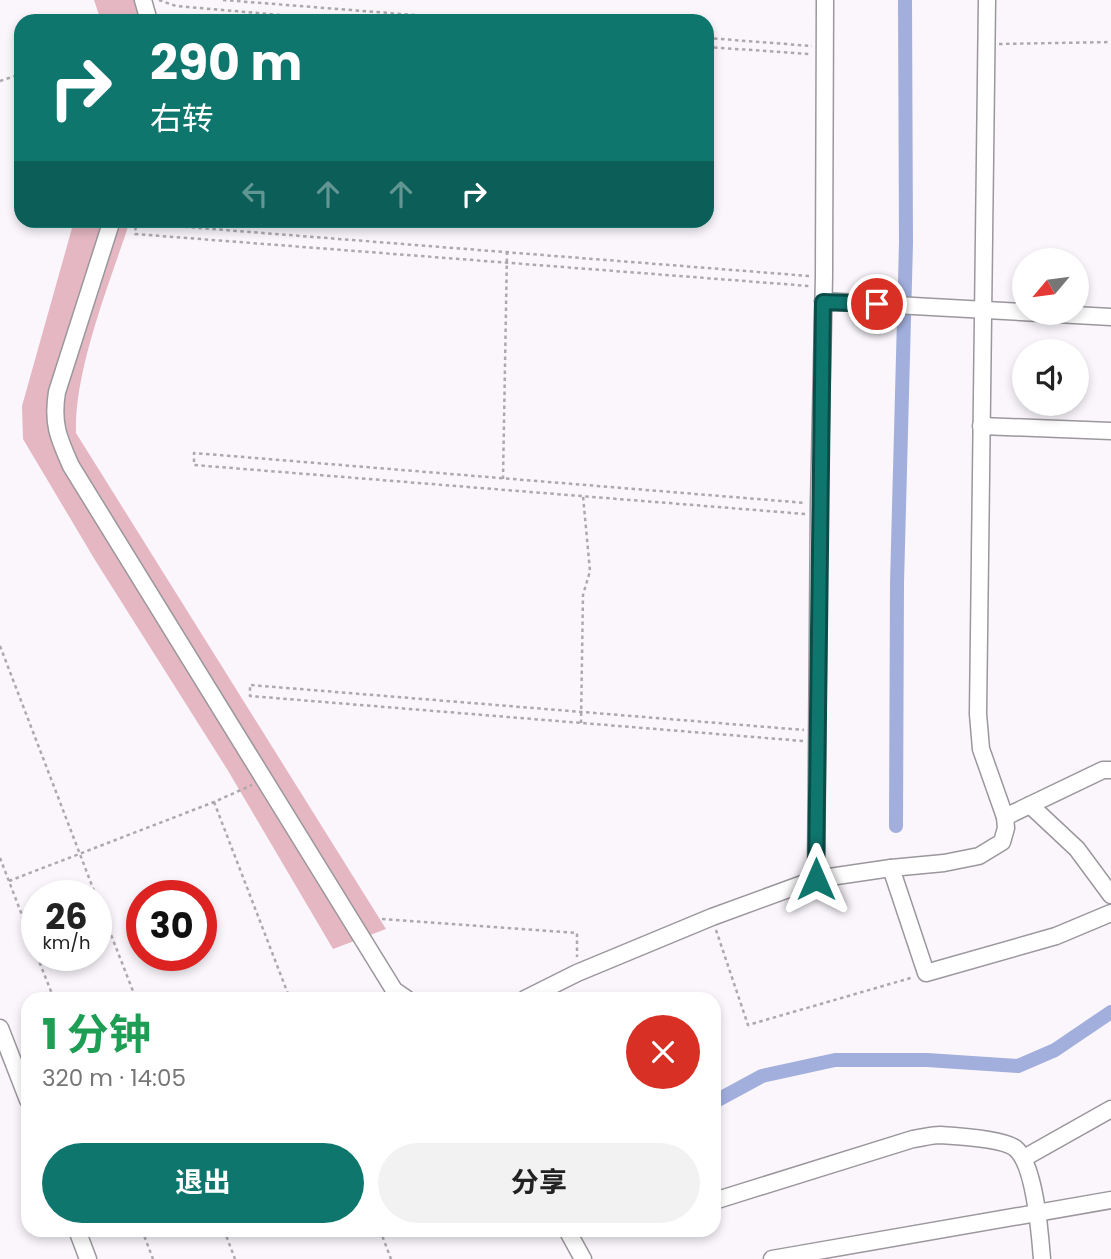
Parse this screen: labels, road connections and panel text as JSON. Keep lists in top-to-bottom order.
{
  "north": "bottom left",
  "page": {
    "turn": ["290 m", "右转"],
    "speed": "26 km/h",
    "limit": "30",
    "heading": ["1 分钟", "320 m · 14:05"],
    "buttons": ["退出", "分享"]
  }
}
